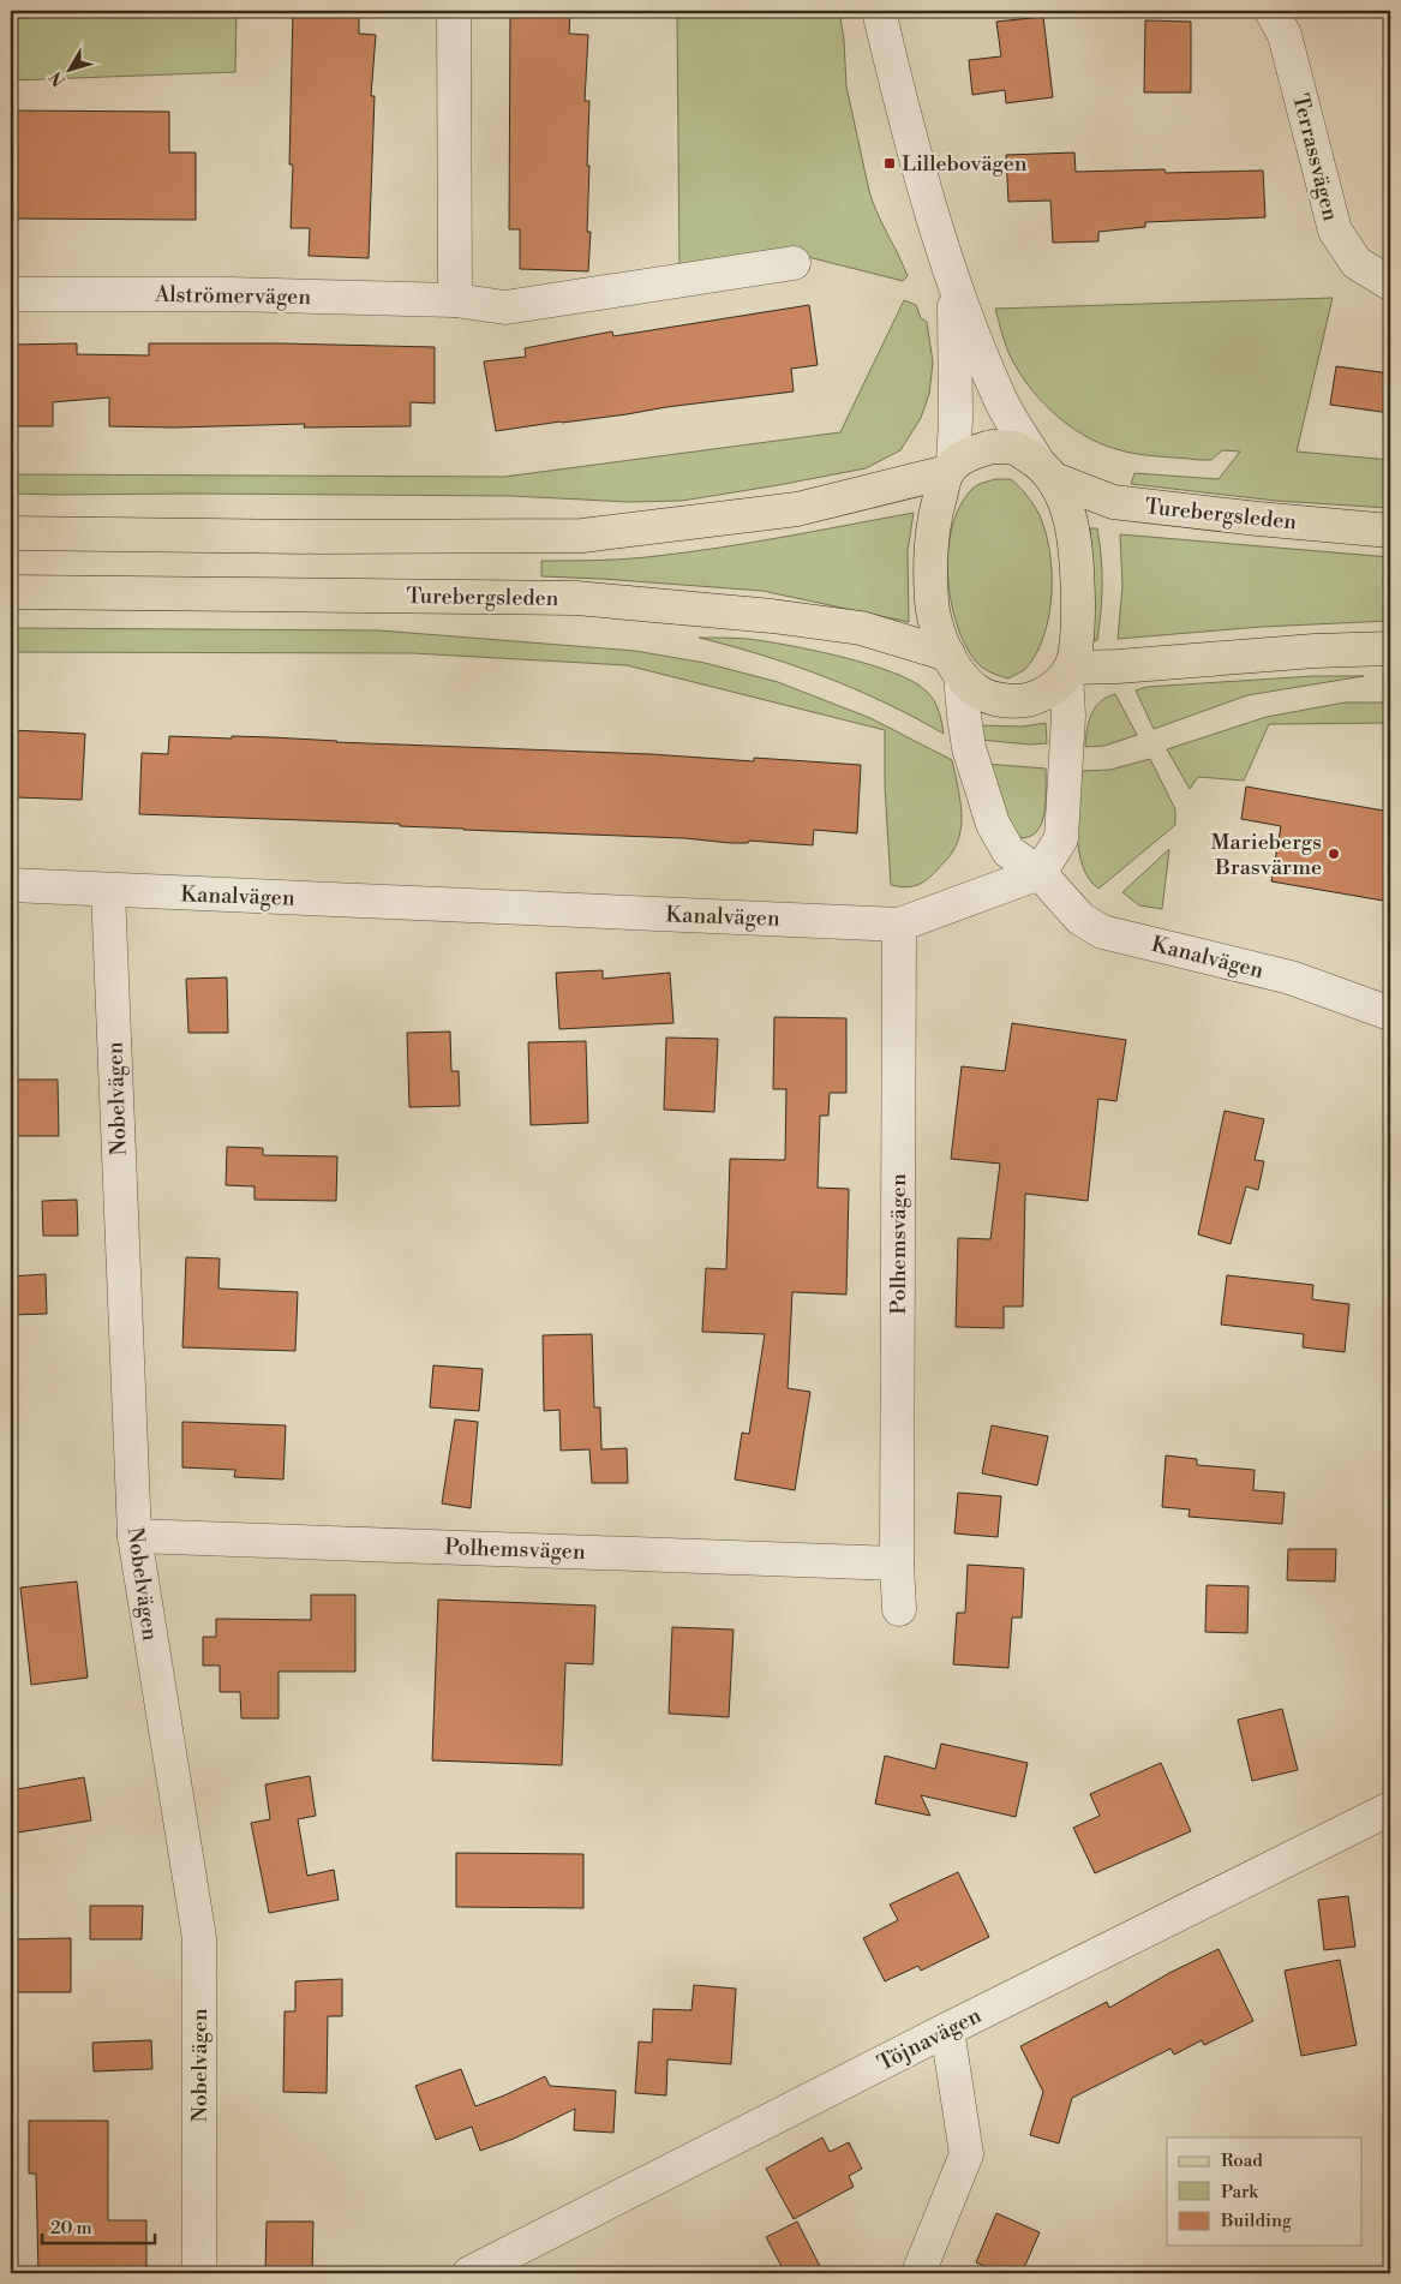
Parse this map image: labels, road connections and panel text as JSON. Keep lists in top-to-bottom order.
{
  "streets": {
    "main road": ["Turebergsleden"],
    "street": [
      "Terrassvägen",
      "Alströmervägen",
      "Kanalvägen",
      "Nobelvägen",
      "Polhemsvägen",
      "Töjnavägen"
    ]
  },
  "crossings": [
    ["Kanalvägen", "Nobelvägen"],
    ["Kanalvägen", "Polhemsvägen"],
    ["Nobelvägen", "Polhemsvägen"]
  ],
  "places": {
    "transit": ["Lillebovägen"],
    "other": ["Mariebergs Brasvärme"]
  },
  "legend": ["Road", "Park", "Building"],
  "scale_bar": "20 m",
  "north": "bottom left"
}
